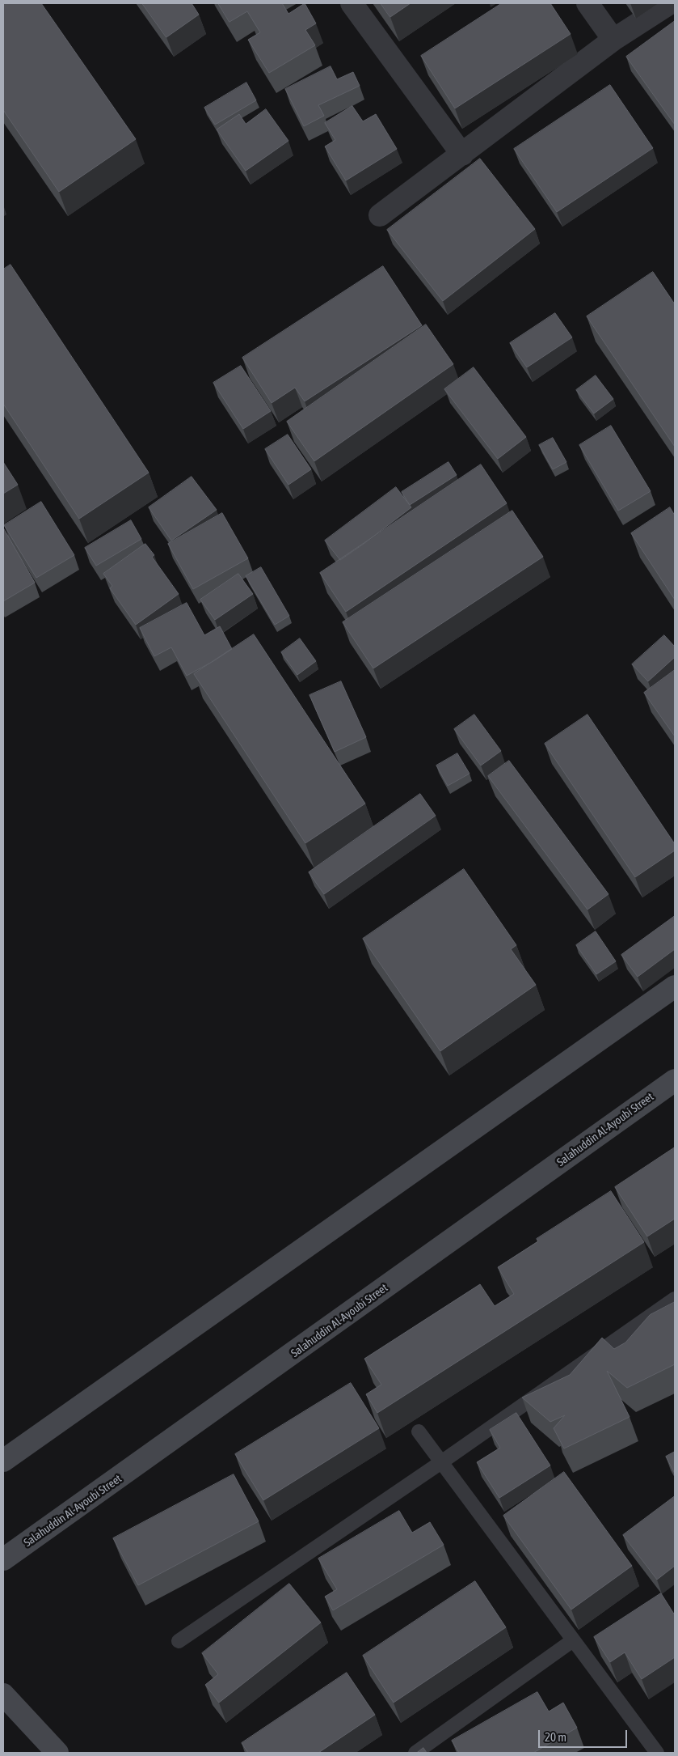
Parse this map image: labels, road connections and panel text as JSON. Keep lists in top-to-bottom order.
{
  "streets": {
    "street": ["Salahuddin Al-Ayoubi Street"]
  },
  "scale_bar": "20 m"
}
